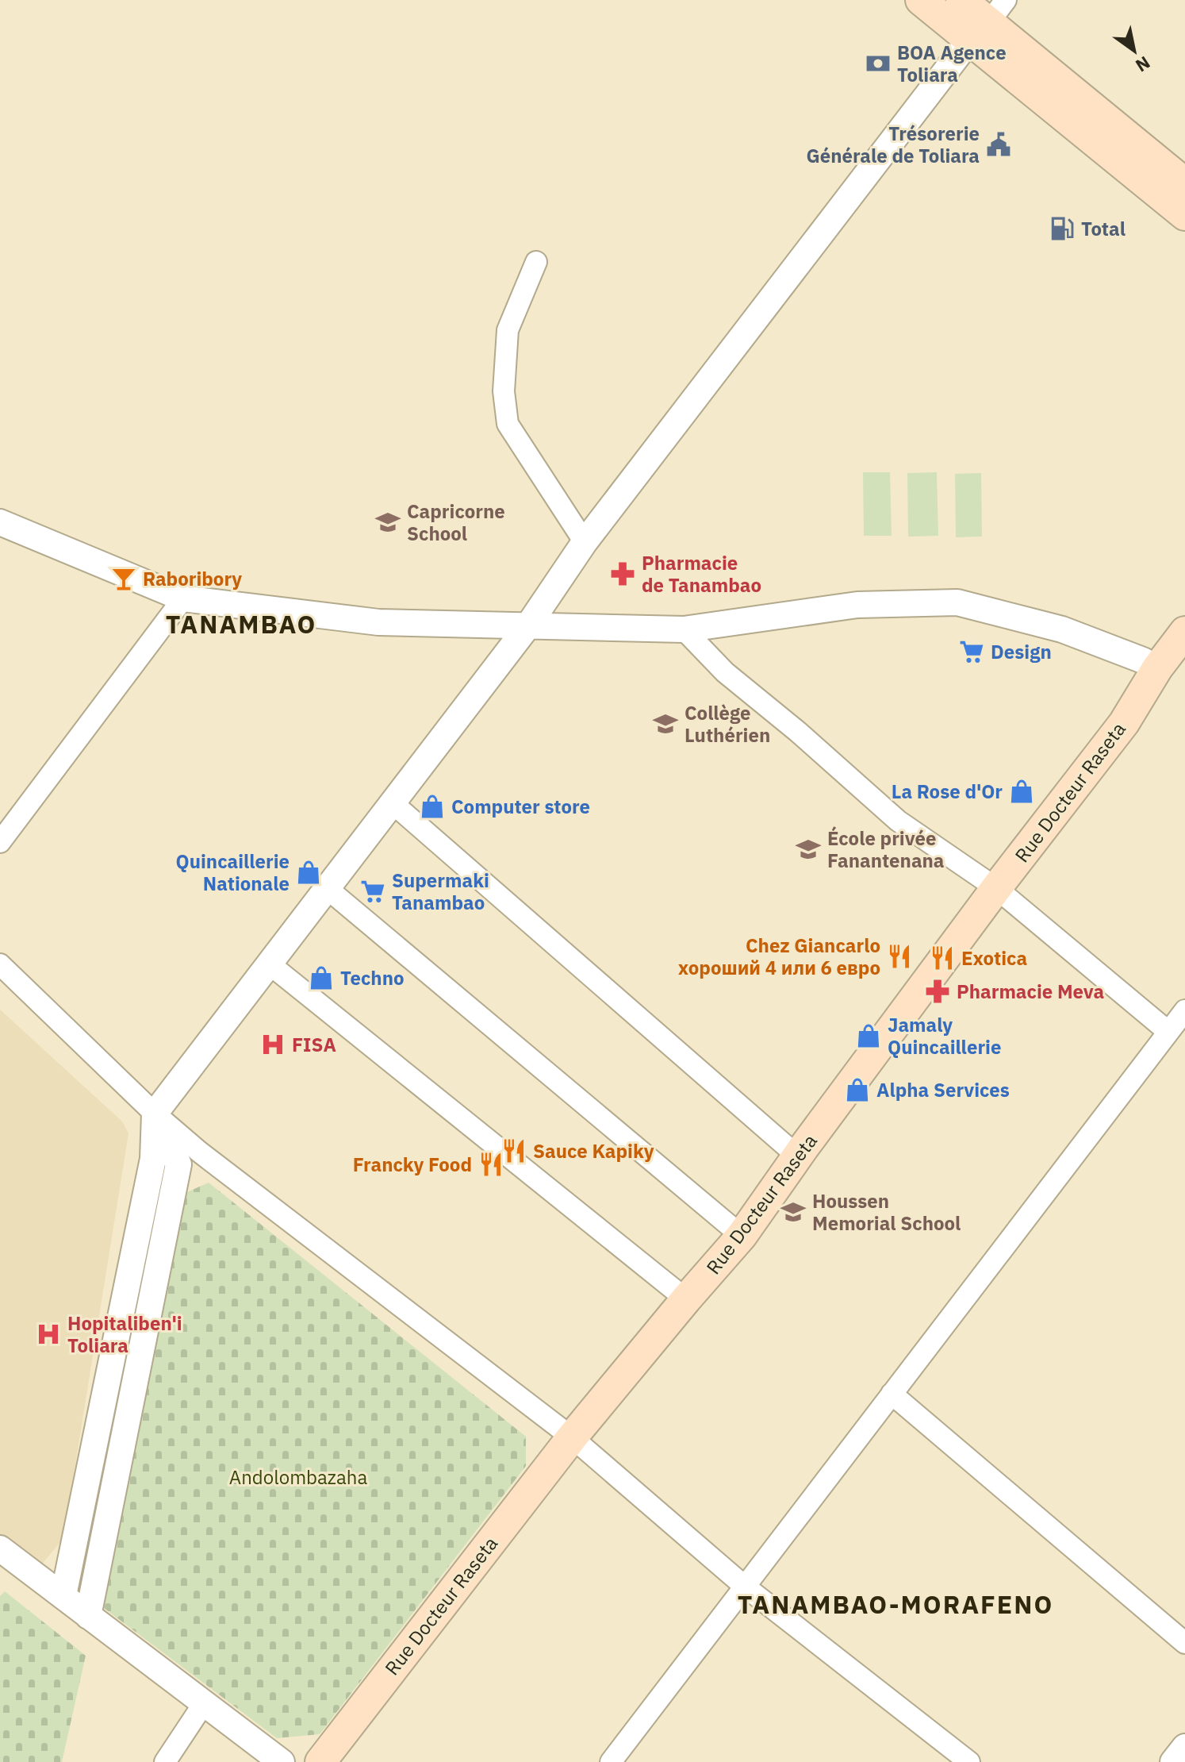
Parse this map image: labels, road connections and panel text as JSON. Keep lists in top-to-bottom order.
{
  "streets": {
    "main road": ["Rue Docteur Raseta"]
  },
  "districts": ["TANAMBAO", "TANAMBAO-MORAFENO"],
  "parks": ["Andolombazaha"],
  "places": {
    "bank": ["BOA Agence Toliara"],
    "public building": ["Trésorerie Générale de Toliara"],
    "fuel station": ["Total"],
    "school or university": [
      "Capricorne School",
      "Collège Luthérien",
      "École privée Fanantenana",
      "Houssen Memorial School"
    ],
    "pharmacy": ["Pharmacie de Tanambao", "Pharmacie Meva"],
    "bar": ["Raboribory"],
    "supermarket": ["Design", "Supermaki Tanambao"],
    "shop": [
      "La Rose d'Or",
      "Computer store",
      "Quincaillerie Nationale",
      "Techno",
      "Jamaly Quincaillerie",
      "Alpha Services"
    ],
    "restaurant": [
      "Chez Giancarlo хороший 4 или 6 евро",
      "Exotica",
      "Sauce Kapiky",
      "Francky Food"
    ],
    "hospital": ["FISA", "Hopitaliben'i Toliara"]
  },
  "north": "bottom right"
}
